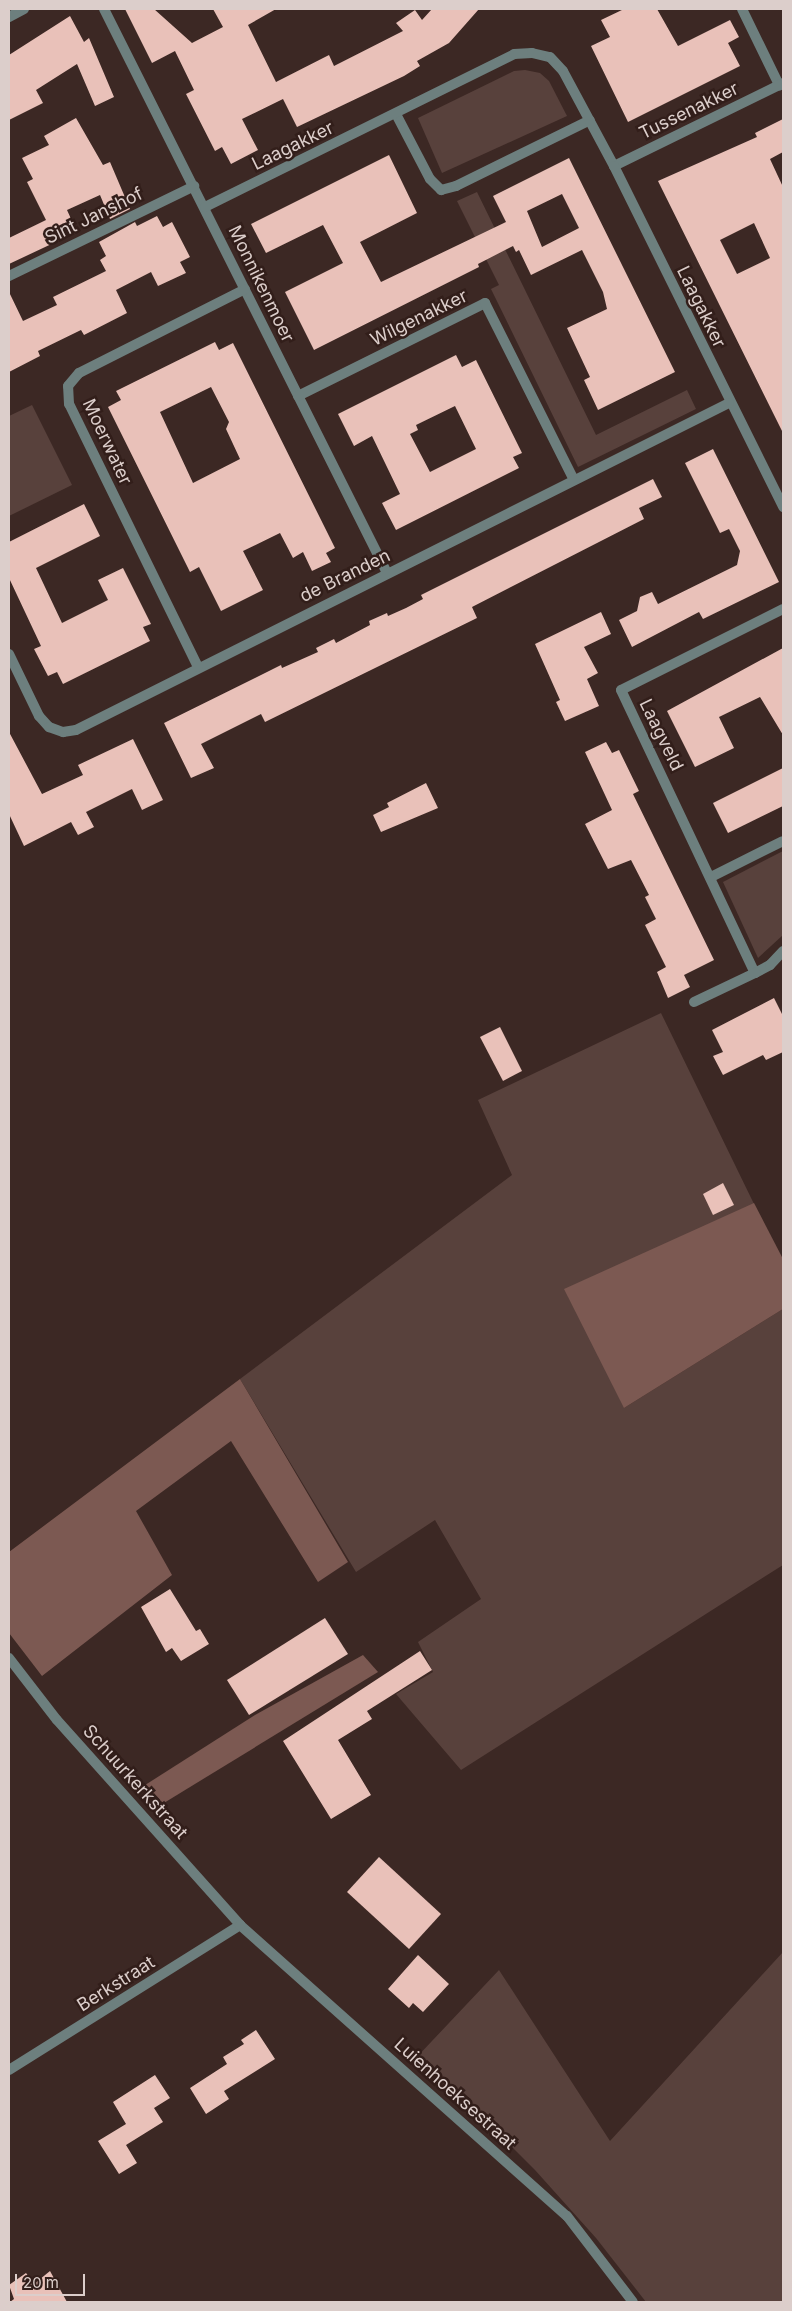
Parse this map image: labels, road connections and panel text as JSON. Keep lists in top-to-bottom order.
{
  "streets": {
    "street": [
      "Tussenakker",
      "Laagakker",
      "Sint Janshof",
      "Monnikenmoer",
      "Wilgenakker",
      "Moerwater",
      "de Branden",
      "Laagveld",
      "Schuurkerkstraat",
      "Berkstraat",
      "Luienhoeksestraat"
    ]
  },
  "crossings": [
    ["Tussenakker", "Laagakker"],
    ["Laagakker", "Monnikenmoer"],
    ["Laagakker", "de Branden"],
    ["Sint Janshof", "Monnikenmoer"],
    ["Monnikenmoer", "Wilgenakker"],
    ["Monnikenmoer", "Moerwater"],
    ["Monnikenmoer", "de Branden"],
    ["Wilgenakker", "de Branden"],
    ["Moerwater", "de Branden"],
    ["Schuurkerkstraat", "Berkstraat"],
    ["Schuurkerkstraat", "Luienhoeksestraat"],
    ["Berkstraat", "Luienhoeksestraat"]
  ],
  "scale_bar": "20 m"
}
